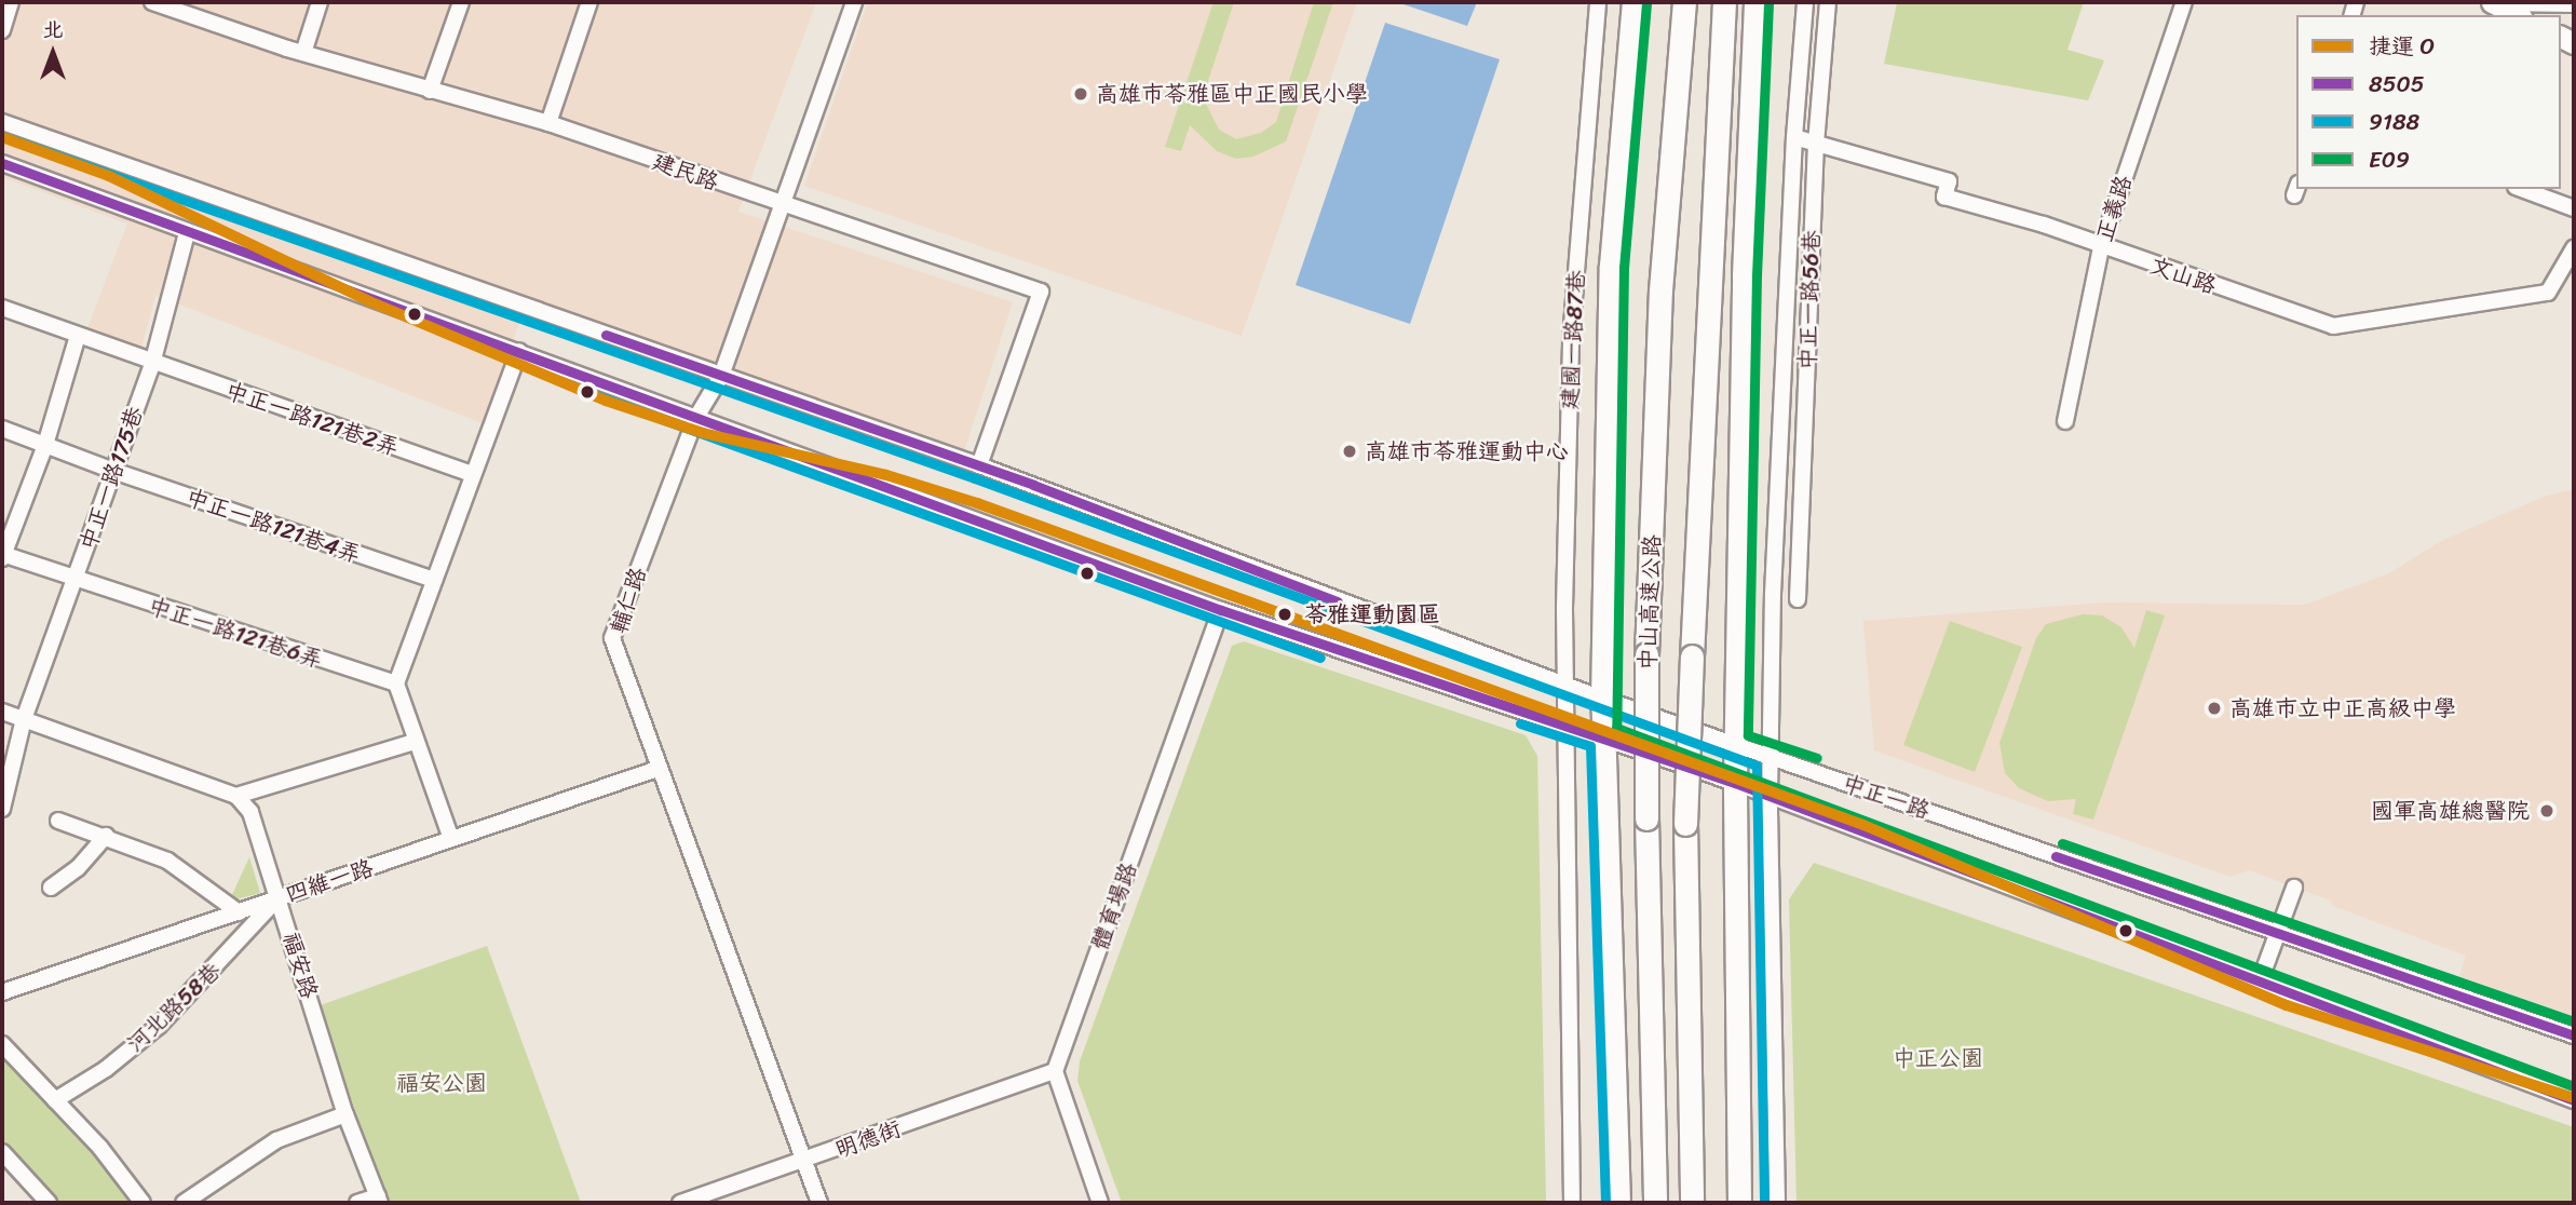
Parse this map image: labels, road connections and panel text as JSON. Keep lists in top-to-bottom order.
{
  "streets": {
    "highway": ["中山高速公路"],
    "street": [
      "建民路",
      "正義路",
      "文山路",
      "中正一路56巷",
      "建國一路87巷",
      "中正一路121巷2弄",
      "中正一路175巷",
      "中正一路121巷4弄",
      "輔仁路",
      "中正一路121巷6弄",
      "中正一路",
      "四維一路",
      "體育場路",
      "福安路",
      "河北路58巷",
      "明德街"
    ]
  },
  "crossings": [
    ["建民路", "輔仁路"],
    ["建民路", "中正一路"],
    ["正義路", "文山路"],
    ["文山路", "中正一路56巷"],
    ["建國一路87巷", "中正一路"],
    ["中正一路121巷2弄", "中正一路175巷"],
    ["中正一路175巷", "中正一路121巷4弄"],
    ["中正一路175巷", "中正一路121巷6弄"],
    ["中正一路175巷", "中正一路"],
    ["輔仁路", "中正一路"],
    ["輔仁路", "四維一路"],
    ["輔仁路", "明德街"],
    ["中正一路", "體育場路"],
    ["四維一路", "福安路"],
    ["四維一路", "河北路58巷"],
    ["體育場路", "明德街"],
    ["福安路", "河北路58巷"]
  ],
  "parks": ["中正公園", "福安公園"],
  "places": [
    "高雄市苓雅區中正國民小學",
    "高雄市苓雅運動中心",
    "苓雅運動園區",
    "高雄市立中正高級中學",
    "國軍高雄總醫院"
  ],
  "lines": [
    "transit line E09",
    "transit line 9188",
    "metro line O",
    "transit line 8505"
  ],
  "legend": [
    "捷運 O",
    "8505",
    "9188",
    "E09"
  ],
  "north": "top"
}
